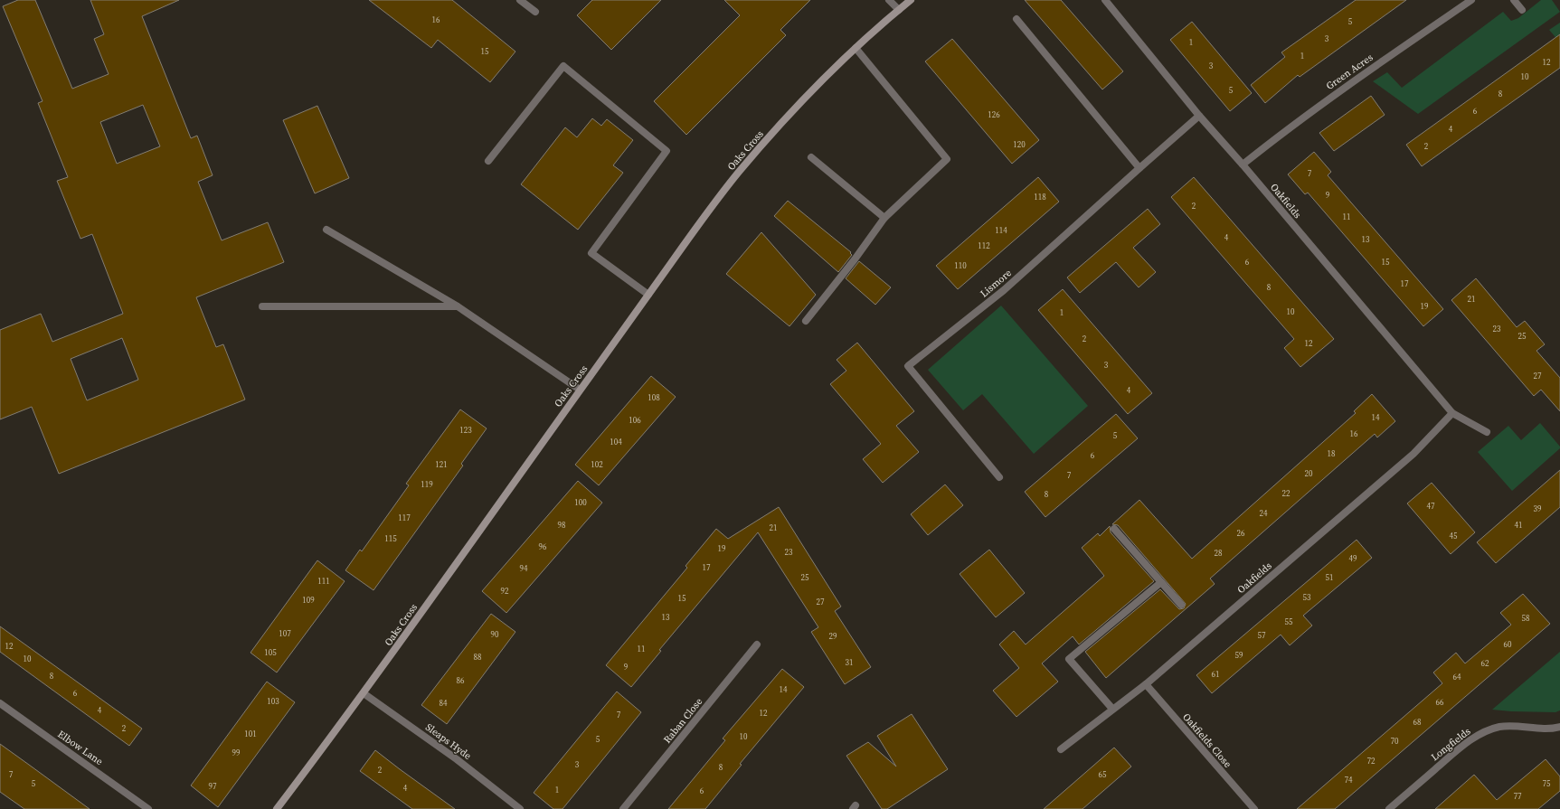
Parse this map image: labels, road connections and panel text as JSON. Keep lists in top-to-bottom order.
{
  "streets": {
    "street": [
      "Green Acres",
      "Oaks Cross",
      "Oakfields",
      "Lismore",
      "Raban Close",
      "Oakfields Close",
      "Sleaps Hyde",
      "Longfields",
      "Elbow Lane"
    ]
  },
  "crossings": [
    ["Green Acres", "Oakfields"],
    ["Oaks Cross", "Sleaps Hyde"],
    ["Oakfields", "Lismore"],
    ["Oakfields", "Oakfields Close"]
  ],
  "house_numbers": [
    "16",
    "5",
    "3",
    "1",
    "15",
    "1",
    "12",
    "3",
    "10",
    "5",
    "8",
    "6",
    "126",
    "4",
    "120",
    "2",
    "7",
    "9",
    "118",
    "2",
    "11",
    "114",
    "4",
    "13",
    "112",
    "6",
    "15",
    "110",
    "17",
    "8",
    "21",
    "19",
    "10",
    "1",
    "23",
    "25",
    "2",
    "12",
    "3",
    "27",
    "4",
    "108",
    "14",
    "106",
    "123",
    "16",
    "5",
    "104",
    "18",
    "6",
    "121",
    "102",
    "20",
    "7",
    "119",
    "22",
    "8",
    "100",
    "47",
    "39",
    "24",
    "117",
    "98",
    "41",
    "21",
    "26",
    "45",
    "115",
    "96",
    "19",
    "23",
    "28",
    "49",
    "17",
    "94",
    "25",
    "51",
    "111",
    "92",
    "53",
    "15",
    "109",
    "27",
    "13",
    "58",
    "55",
    "107",
    "90",
    "57",
    "29",
    "60",
    "12",
    "11",
    "105",
    "59",
    "88",
    "10",
    "31",
    "62",
    "9",
    "61",
    "8",
    "64",
    "86",
    "14",
    "6",
    "103",
    "66",
    "84",
    "4",
    "12",
    "7",
    "68",
    "2",
    "101",
    "10",
    "5",
    "70",
    "99",
    "72",
    "3",
    "8",
    "2",
    "7",
    "65",
    "74",
    "5",
    "75",
    "97",
    "4",
    "1",
    "6",
    "77"
  ]
}
